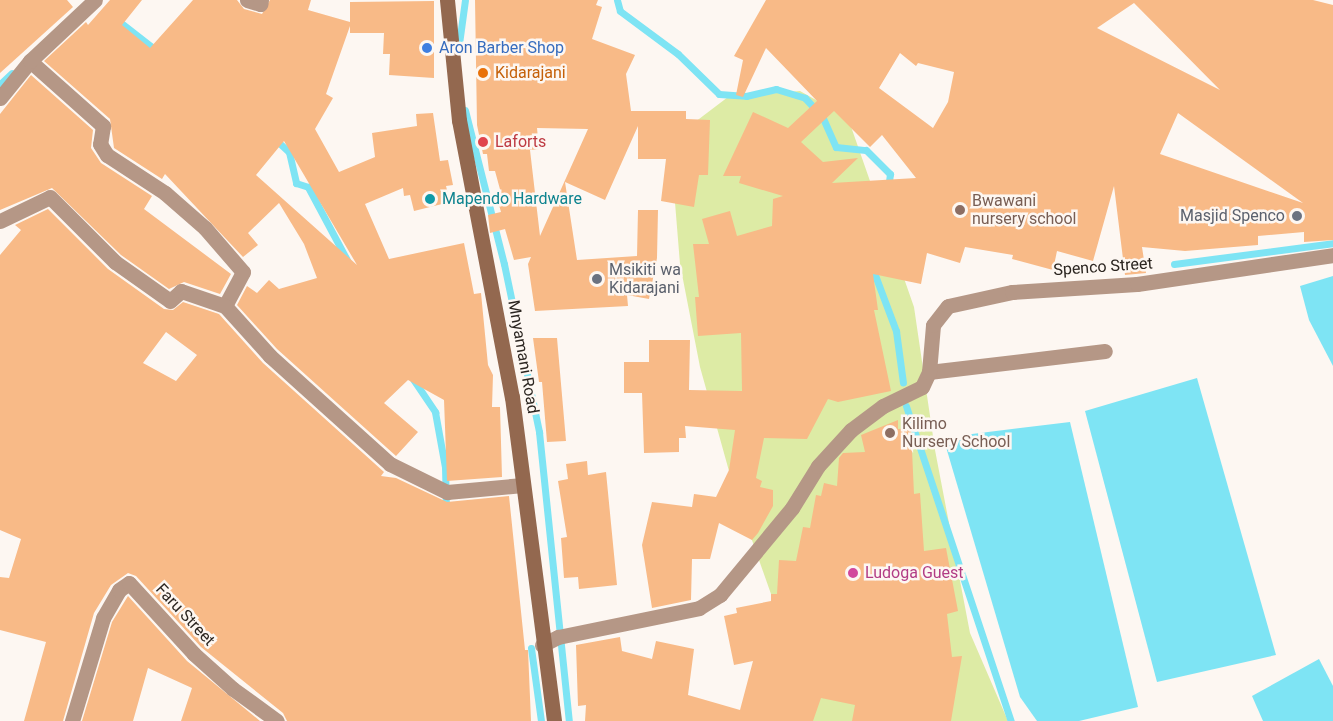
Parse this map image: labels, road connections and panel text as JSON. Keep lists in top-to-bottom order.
{
  "streets": {
    "street": ["Spenco Street", "Mnyamani Road", "Faru Street"]
  },
  "places": [
    "Aron Barber Shop",
    "Kidarajani",
    "Laforts",
    "Mapendo Hardware",
    "Bwawani nursery school",
    "Masjid Spenco",
    "Msikiti wa Kidarajani",
    "Kilimo Nursery School",
    "Ludoga Guest"
  ]
}
